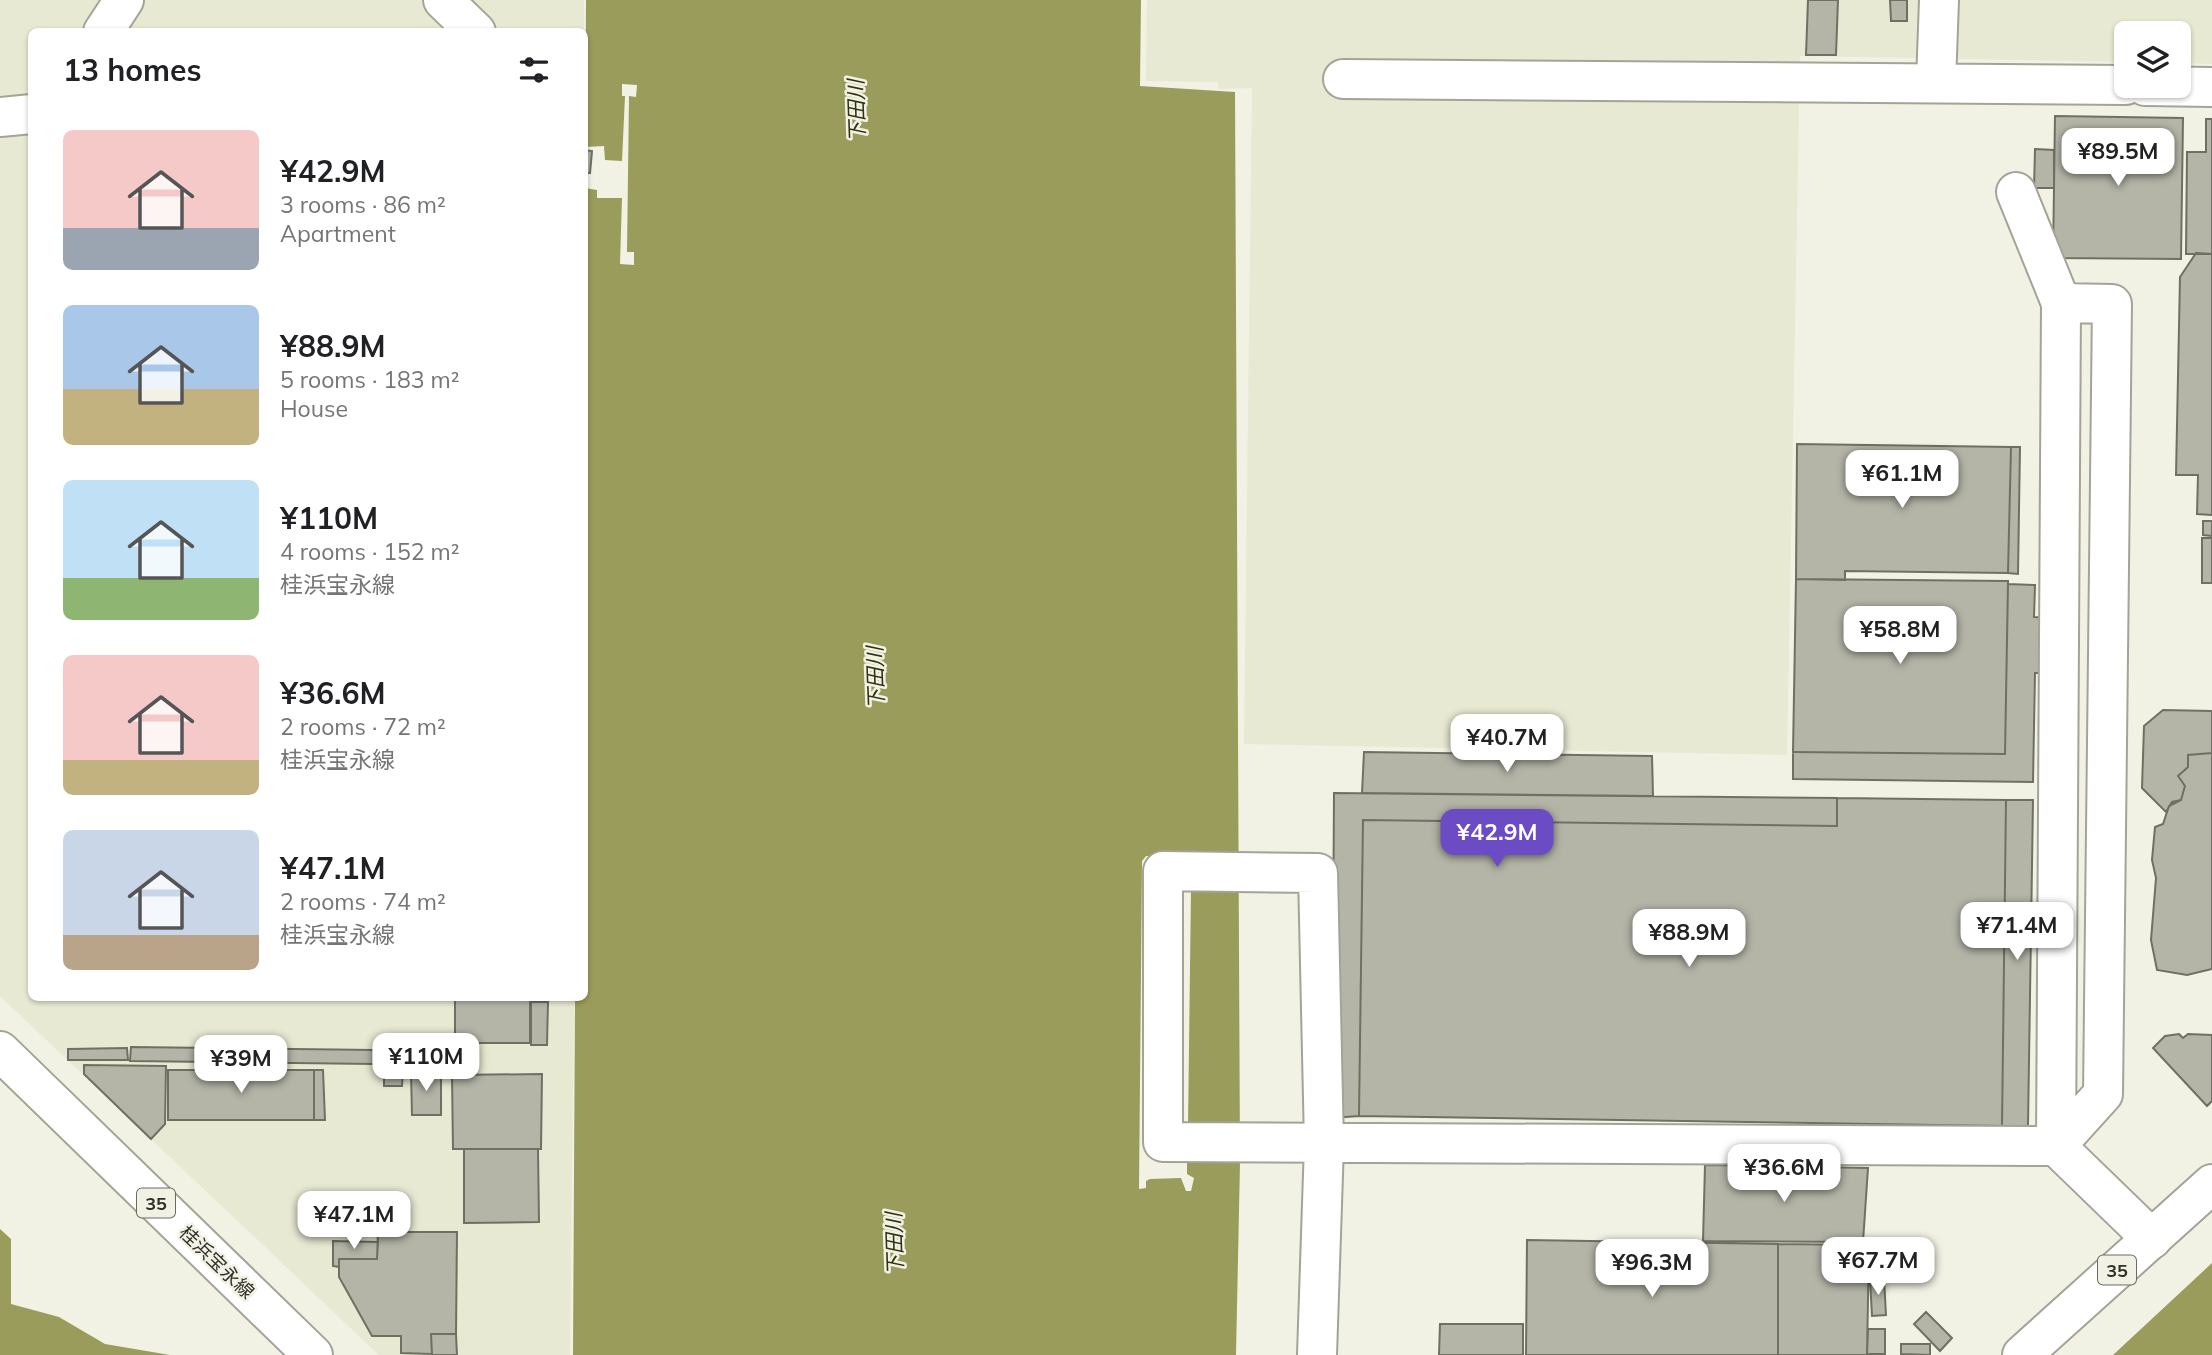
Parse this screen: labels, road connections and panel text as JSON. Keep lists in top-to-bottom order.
{
  "streets": {
    "street": ["35", "桂浜宝永線"]
  },
  "water": ["下田川"],
  "page": {
    "heading": "13 homes",
    "list": [
      {
        "name": "¥42.9M",
        "note": "3 rooms · 86 m² · Apartment"
      },
      {
        "name": "¥88.9M",
        "note": "5 rooms · 183 m² · House"
      },
      {
        "name": "¥110M",
        "note": "4 rooms · 152 m² · 桂浜宝永線"
      },
      {
        "name": "¥36.6M",
        "note": "2 rooms · 72 m² · 桂浜宝永線"
      },
      {
        "name": "¥47.1M",
        "note": "2 rooms · 74 m² · 桂浜宝永線"
      }
    ],
    "price": [
      "¥89.5M",
      "¥61.1M",
      "¥58.8M",
      "¥40.7M",
      "¥42.9M",
      "¥71.4M",
      "¥88.9M",
      "¥110M",
      "¥39M",
      "¥36.6M",
      "¥47.1M",
      "¥67.7M",
      "¥96.3M"
    ]
  }
}
